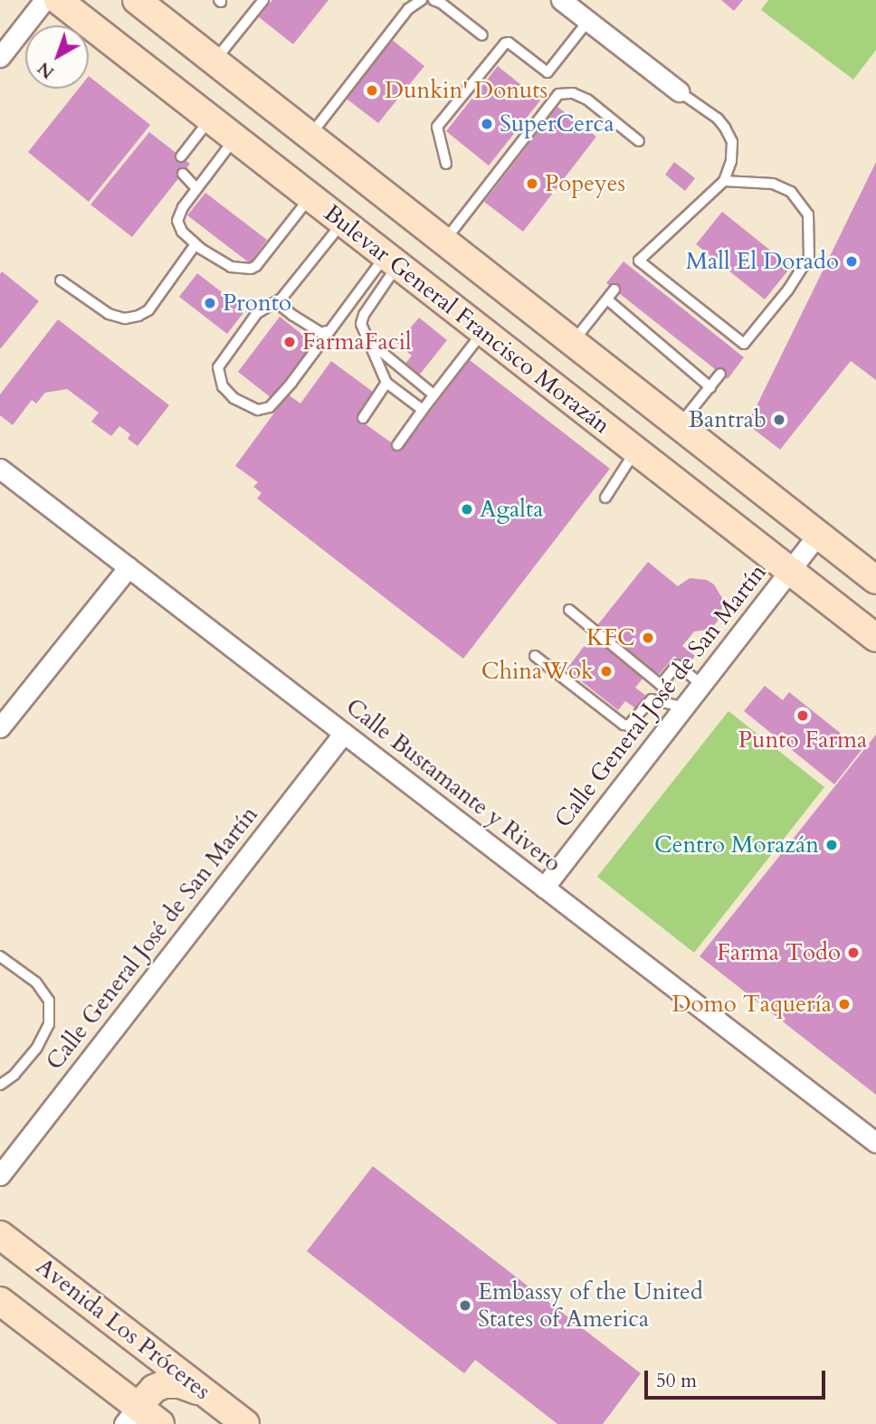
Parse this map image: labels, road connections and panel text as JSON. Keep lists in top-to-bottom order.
{
  "streets": {
    "main road": ["Bulevar General Francisco Morazán", "Avenida Los Próceres"],
    "street": ["Calle General José de San Martín", "Calle Bustamante y Rivero"]
  },
  "crossings": [
    ["Bulevar General Francisco Morazán", "Calle General José de San Martín"],
    ["Calle General José de San Martín", "Calle Bustamante y Rivero"]
  ],
  "places": [
    "Dunkin' Donuts",
    "SuperCerca",
    "Popeyes",
    "Mall El Dorado",
    "Pronto",
    "FarmaFacil",
    "Bantrab",
    "Agalta",
    "KFC",
    "ChinaWok",
    "Punto Farma",
    "Centro Morazán",
    "Farma Todo",
    "Domo Taquería",
    "Embassy of the United States of America"
  ],
  "scale_bar": "50 m",
  "north": "bottom left"
}
